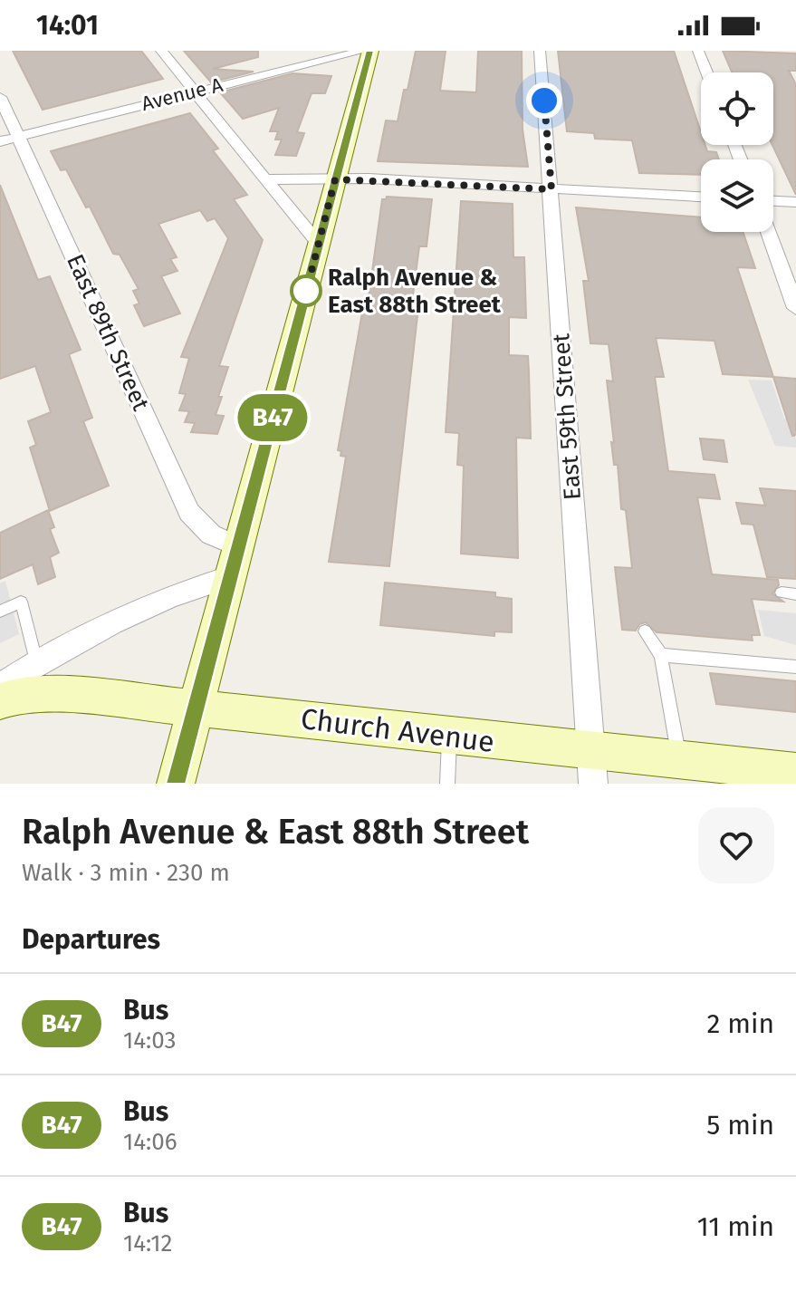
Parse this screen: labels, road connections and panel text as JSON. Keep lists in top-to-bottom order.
{
  "streets": {
    "main road": ["Church Avenue"],
    "street": ["Avenue A", "East 89th Street", "East 59th Street"]
  },
  "crossings": [
    ["Avenue A", "East 89th Street"],
    ["East 59th Street", "Church Avenue"]
  ],
  "places": ["Ralph Avenue & East 88th Street"],
  "lines": ["bus line B47"],
  "page": {
    "status": "14:01",
    "on_map": "B47",
    "heading": [
      ["Ralph Avenue & East 88th Street", "Walk · 3 min · 230 m"],
      "Departures"
    ],
    "list": [
      {
        "mark": "B47",
        "name": "Bus",
        "note": "14:03",
        "value": "2 min"
      },
      {
        "mark": "B47",
        "name": "Bus",
        "note": "14:06",
        "value": "5 min"
      },
      {
        "mark": "B47",
        "name": "Bus",
        "note": "14:12",
        "value": "11 min"
      }
    ]
  }
}
